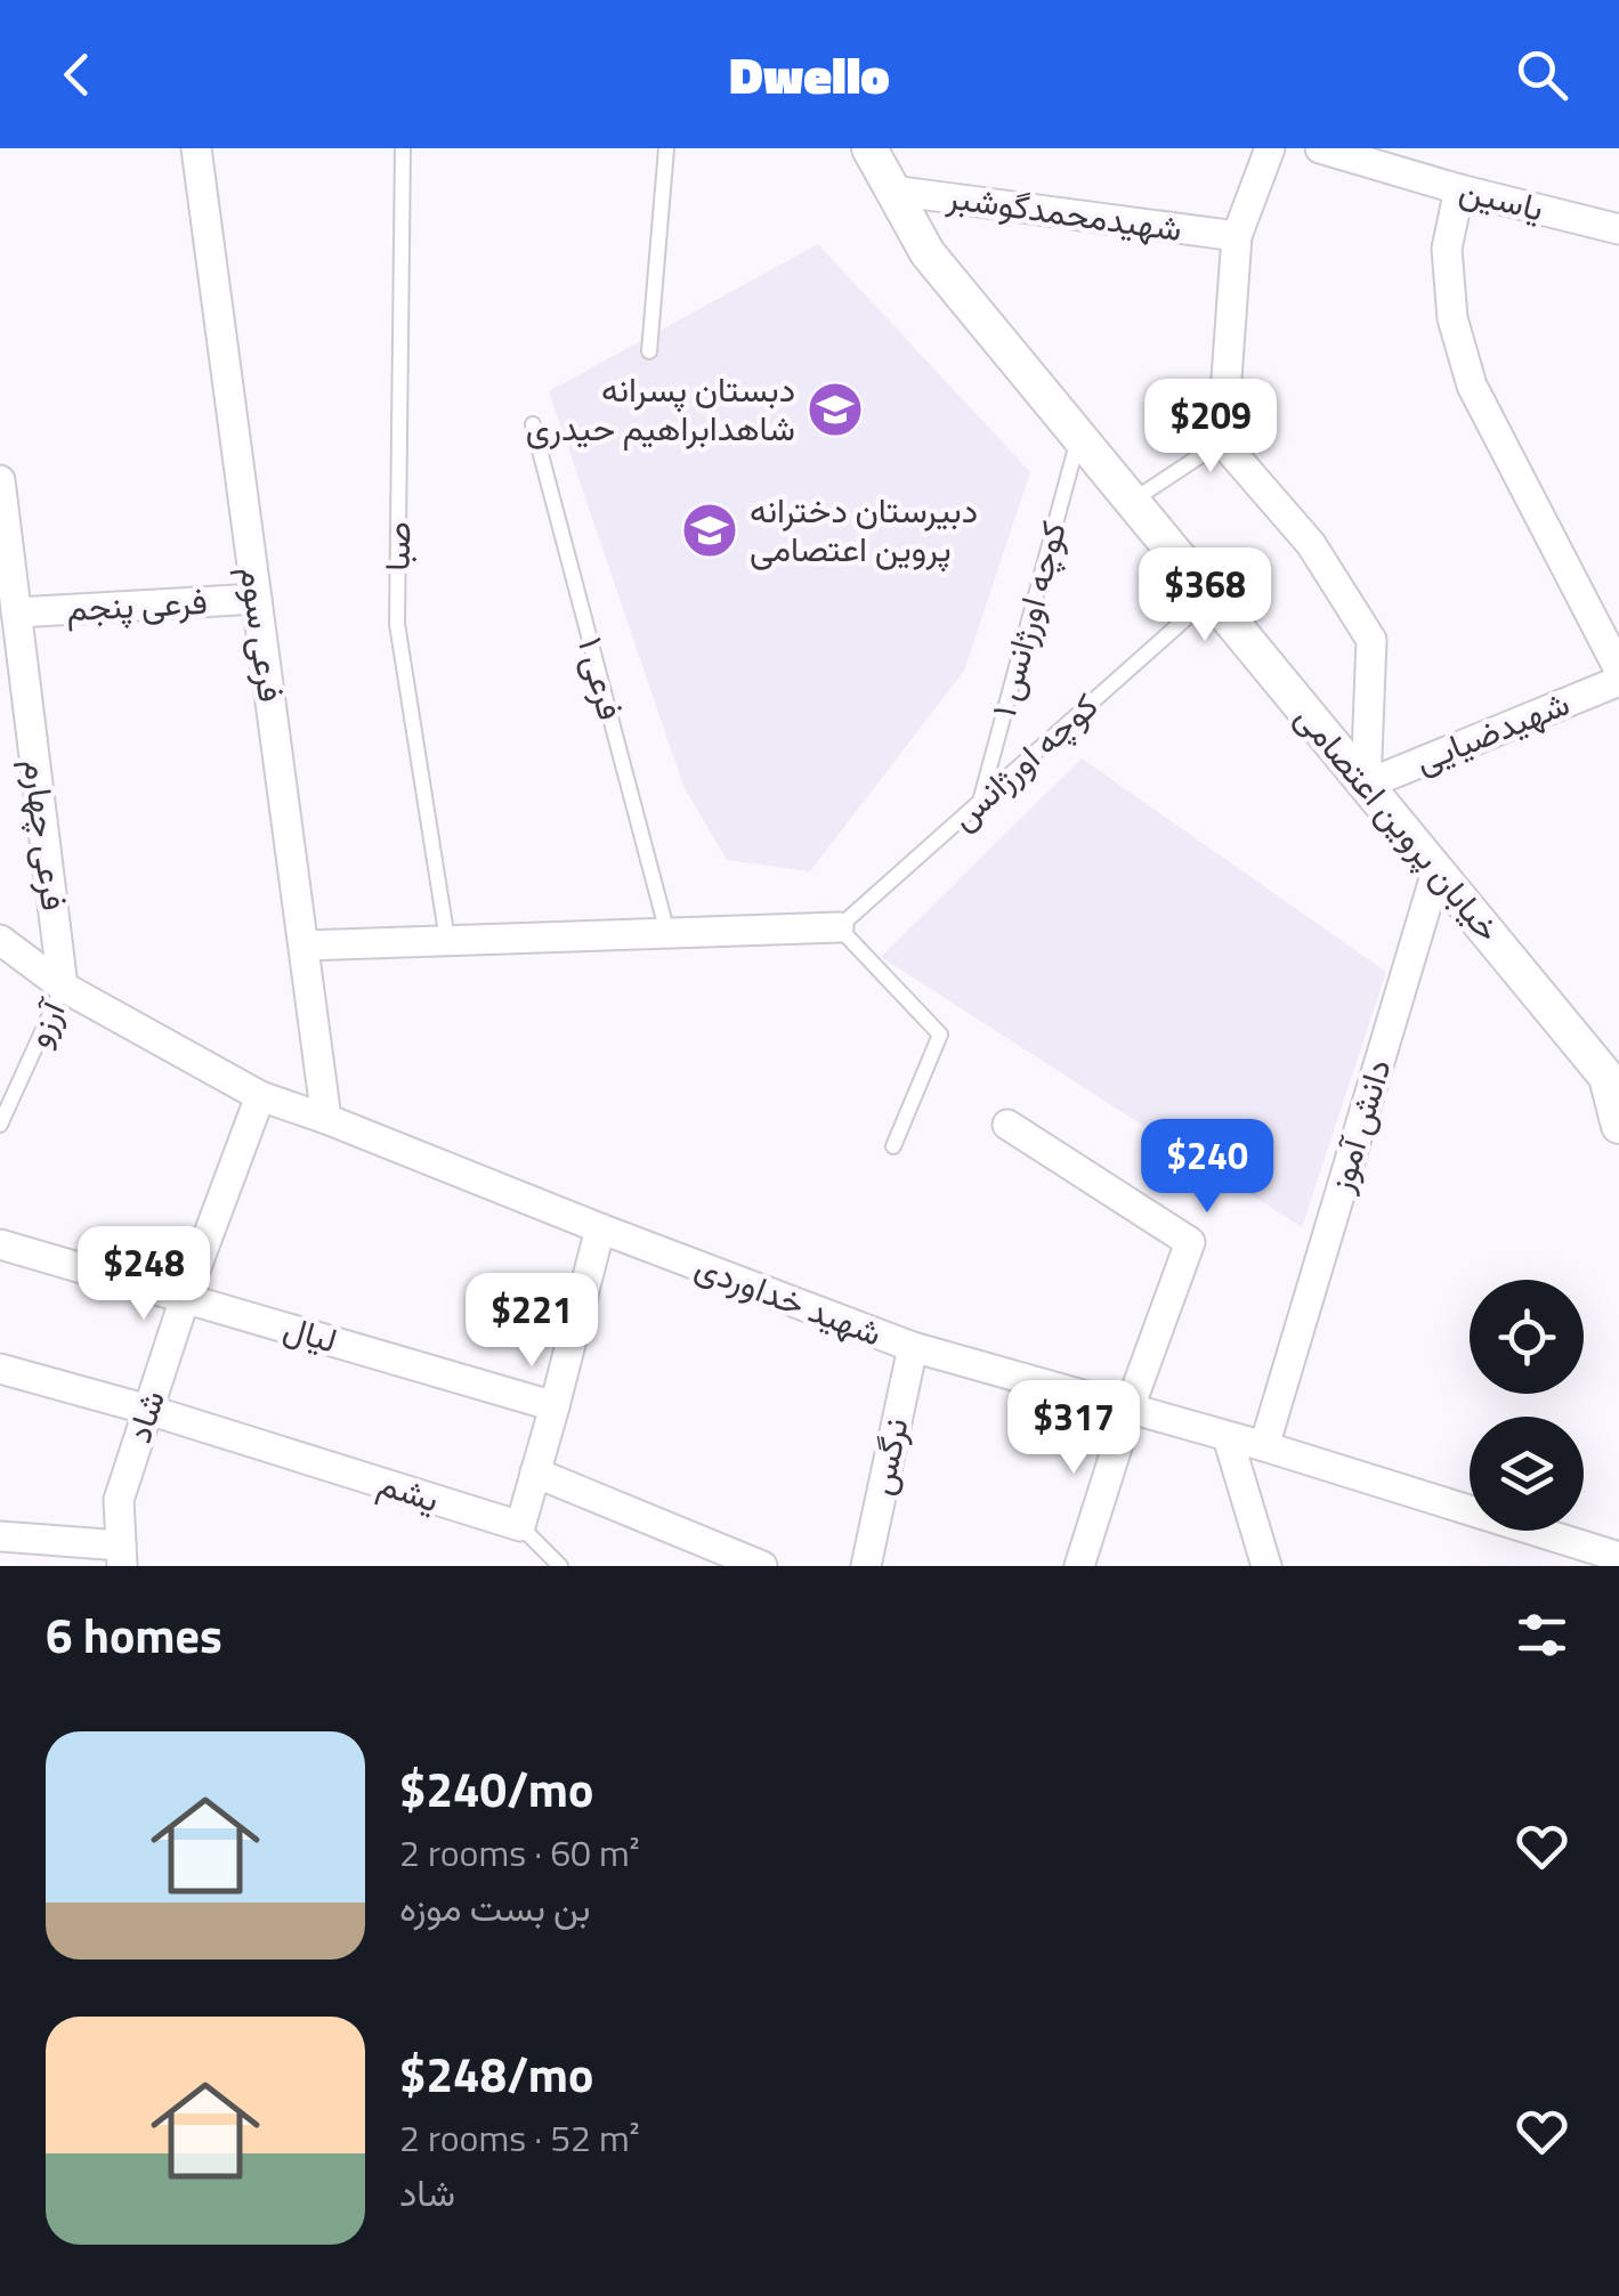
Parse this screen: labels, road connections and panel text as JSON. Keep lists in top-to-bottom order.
{
  "streets": {
    "street": [
      "یاسین",
      "شهیدمحمدگوشبر",
      "فرعی پنجم",
      "فرعی سوم",
      "شهیدضیایی",
      "خیابان پروین اعتصامی",
      "فرعی چهارم",
      "دانش آموز",
      "شهید خداوردی",
      "لیال",
      "شاد",
      "نرگس",
      "یشم"
    ],
    "lane": [
      "صبا",
      "کوچه اورژانس ۱",
      "فرعی ۱",
      "کوچه اورژانس",
      "آرزو"
    ]
  },
  "crossings": [
    ["شهیدمحمدگوشبر", "خیابان پروین اعتصامی"],
    ["فرعی پنجم", "فرعی سوم"],
    ["فرعی پنجم", "فرعی چهارم"],
    ["کوچه اورژانس ۱", "کوچه اورژانس"],
    ["کوچه اورژانس ۱", "خیابان پروین اعتصامی"],
    ["فرعی سوم", "شهید خداوردی"],
    ["شهیدضیایی", "خیابان پروین اعتصامی"],
    ["کوچه اورژانس", "خیابان پروین اعتصامی"],
    ["خیابان پروین اعتصامی", "دانش آموز"],
    ["فرعی چهارم", "آرزو"],
    ["فرعی چهارم", "شهید خداوردی"],
    ["آرزو", "شهید خداوردی"],
    ["دانش آموز", "شهید خداوردی"],
    ["شهید خداوردی", "شاد"],
    ["شهید خداوردی", "نرگس"],
    ["لیال", "شاد"],
    ["شاد", "یشم"]
  ],
  "places": {
    "school or university": ["دبستان پسرانه شاهدابراهیم حیدری", "دبیرستان دخترانه پروین اعتصامی"]
  },
  "page": {
    "header": "Dwello",
    "price": [
      "$209",
      "$368",
      "$240",
      "$248",
      "$221",
      "$317"
    ],
    "heading": "6 homes",
    "list": [
      {
        "name": "$240/mo",
        "note": "2 rooms · 60 m² · بن بست موزه"
      },
      {
        "name": "$248/mo",
        "note": "2 rooms · 52 m² · شاد"
      }
    ]
  }
}
